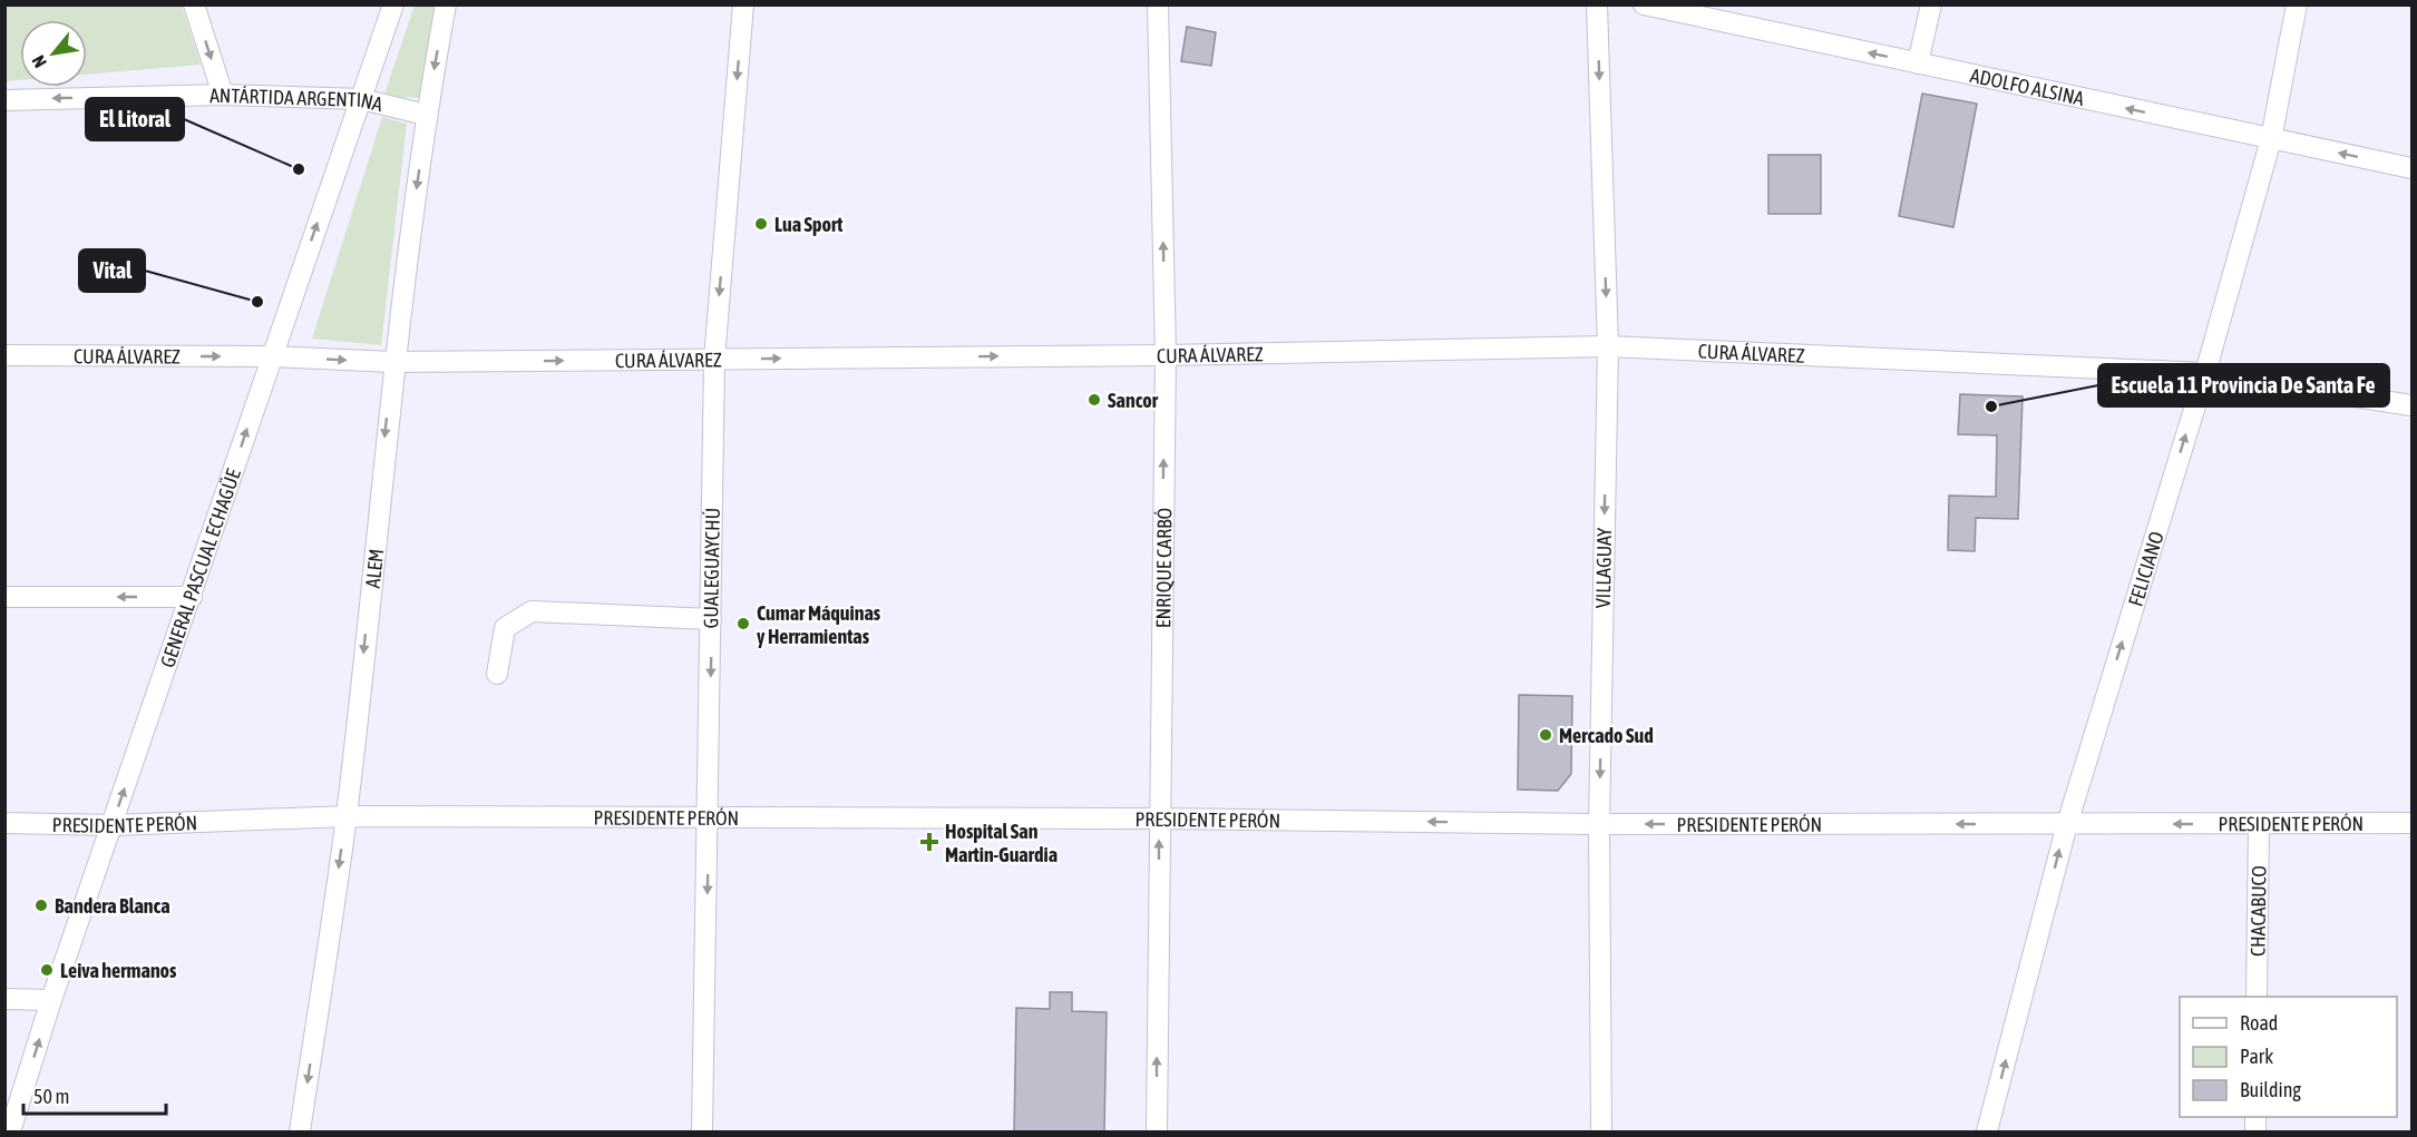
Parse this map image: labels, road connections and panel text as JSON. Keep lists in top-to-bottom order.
{
  "streets": {
    "street": [
      "ADOLFO ALSINA",
      "ANTÁRTIDA ARGENTINA",
      "CURA ÁLVAREZ",
      "GENERAL PASCUAL ECHAGÜE",
      "ALEM",
      "GUALEGUAYCHÚ",
      "ENRIQUE CARBÓ",
      "VILLAGUAY",
      "FELICIANO",
      "PRESIDENTE PERÓN",
      "CHACABUCO"
    ]
  },
  "crossings": [
    ["ADOLFO ALSINA", "FELICIANO"],
    ["ANTÁRTIDA ARGENTINA", "GENERAL PASCUAL ECHAGÜE"],
    ["ANTÁRTIDA ARGENTINA", "ALEM"],
    ["CURA ÁLVAREZ", "GENERAL PASCUAL ECHAGÜE"],
    ["CURA ÁLVAREZ", "ALEM"],
    ["CURA ÁLVAREZ", "GUALEGUAYCHÚ"],
    ["CURA ÁLVAREZ", "ENRIQUE CARBÓ"],
    ["CURA ÁLVAREZ", "VILLAGUAY"],
    ["CURA ÁLVAREZ", "FELICIANO"],
    ["GENERAL PASCUAL ECHAGÜE", "PRESIDENTE PERÓN"],
    ["ALEM", "PRESIDENTE PERÓN"],
    ["GUALEGUAYCHÚ", "PRESIDENTE PERÓN"],
    ["ENRIQUE CARBÓ", "PRESIDENTE PERÓN"],
    ["VILLAGUAY", "PRESIDENTE PERÓN"],
    ["FELICIANO", "PRESIDENTE PERÓN"],
    ["PRESIDENTE PERÓN", "CHACABUCO"]
  ],
  "one_way": [
    "ADOLFO ALSINA",
    "ANTÁRTIDA ARGENTINA",
    "CURA ÁLVAREZ",
    "GENERAL PASCUAL ECHAGÜE",
    "ALEM",
    "GUALEGUAYCHÚ",
    "ENRIQUE CARBÓ",
    "VILLAGUAY",
    "FELICIANO",
    "PRESIDENTE PERÓN"
  ],
  "places": {
    "other": [
      "El Litoral",
      "Lua Sport",
      "Vital",
      "Sancor",
      "Escuela 11 Provincia De Santa Fe",
      "Cumar Máquinas y Herramientas",
      "Mercado Sud",
      "Bandera Blanca",
      "Leiva hermanos"
    ],
    "health": ["Hospital San Martin-Guardia"]
  },
  "legend": ["Road", "Park", "Building"],
  "scale_bar": "50 m",
  "north": "bottom left"
}
